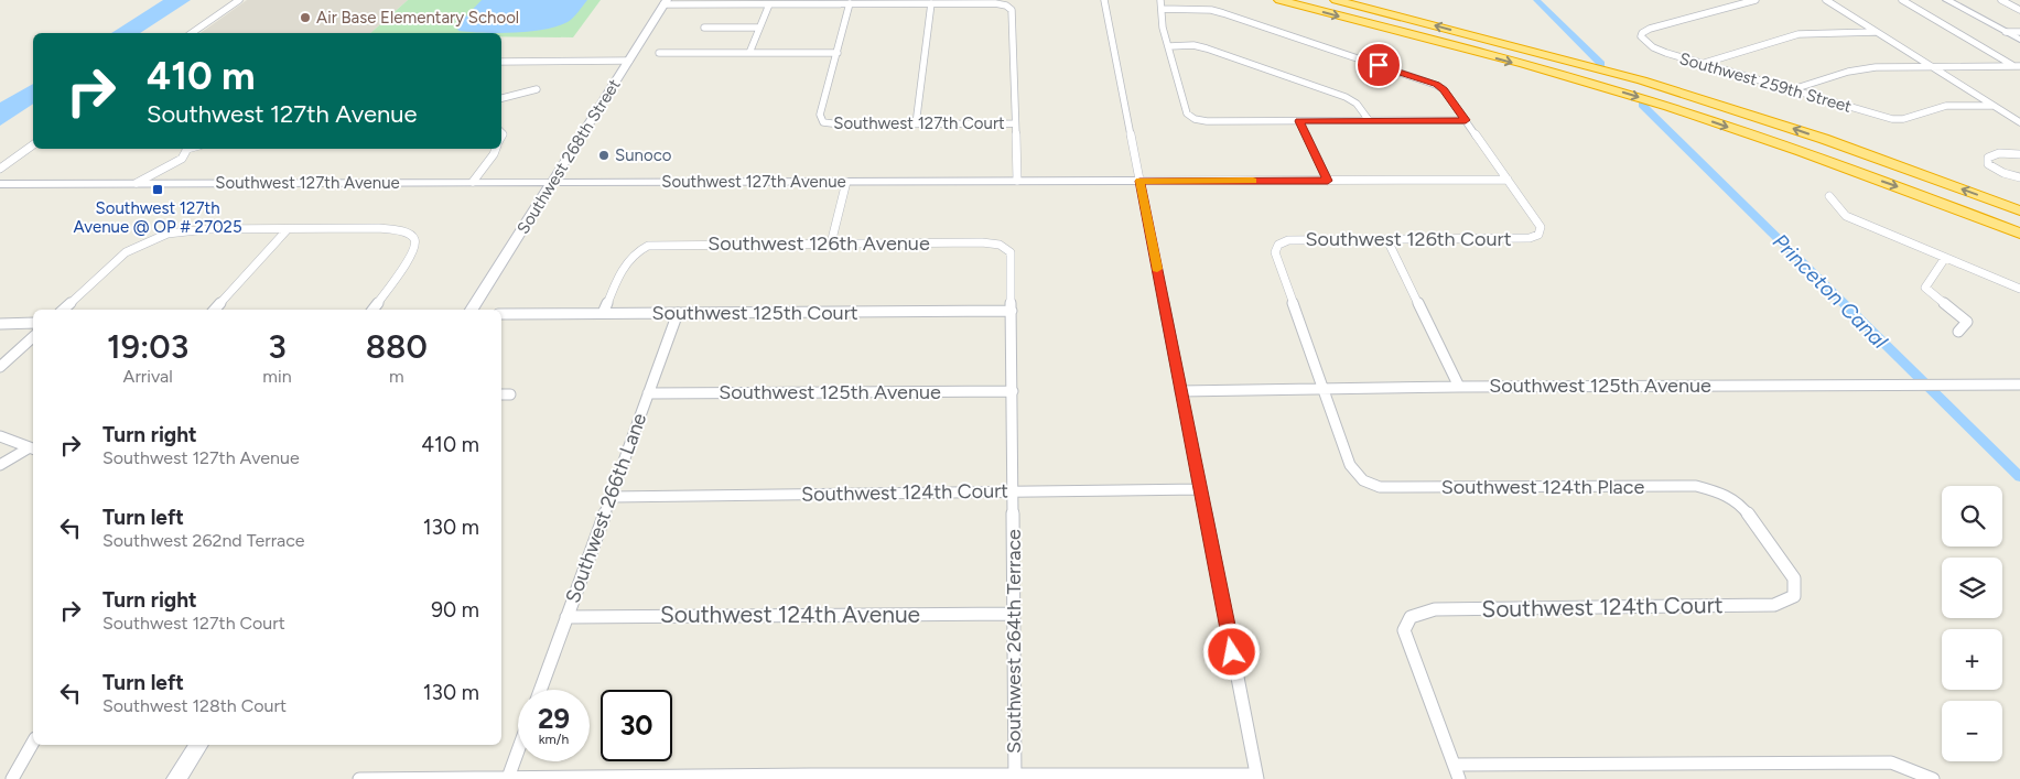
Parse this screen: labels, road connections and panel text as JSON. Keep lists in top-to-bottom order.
{
  "streets": {
    "main road": ["Southwest 268th Street", "Southwest 127th Avenue"],
    "street": [
      "Southwest 259th Street",
      "Southwest 127th Court",
      "Southwest 126th Court",
      "Southwest 126th Avenue",
      "Southwest 125th Court",
      "Southwest 125th Avenue",
      "Southwest 124th Place",
      "Southwest 124th Court",
      "Southwest 266th Lane",
      "Southwest 124th Avenue",
      "Southwest 264th Terrace"
    ]
  },
  "crossings": [
    ["Southwest 268th Street", "Southwest 127th Avenue"],
    ["Southwest 127th Avenue", "Southwest 126th Court"],
    ["Southwest 126th Court", "Southwest 125th Avenue"],
    ["Southwest 126th Court", "Southwest 124th Place"],
    ["Southwest 126th Avenue", "Southwest 125th Court"],
    ["Southwest 126th Avenue", "Southwest 264th Terrace"],
    ["Southwest 125th Court", "Southwest 266th Lane"],
    ["Southwest 125th Court", "Southwest 264th Terrace"],
    ["Southwest 125th Avenue", "Southwest 124th Place"],
    ["Southwest 125th Avenue", "Southwest 266th Lane"],
    ["Southwest 125th Avenue", "Southwest 264th Terrace"],
    ["Southwest 124th Place", "Southwest 124th Court"],
    ["Southwest 124th Court", "Southwest 266th Lane"],
    ["Southwest 124th Court", "Southwest 264th Terrace"],
    ["Southwest 266th Lane", "Southwest 124th Avenue"],
    ["Southwest 124th Avenue", "Southwest 264th Terrace"]
  ],
  "water": ["Princeton Canal"],
  "places": {
    "other": ["Air Base Elementary School", "Sunoco"],
    "transit": ["Southwest 127th Avenue @ OP # 27025"]
  },
  "page": {
    "turn": ["410 m", "Southwest 127th Avenue"],
    "eta": [
      "19:03",
      "Arrival",
      "3",
      "min",
      "880",
      "m"
    ],
    "list": [
      {
        "name": "Turn right",
        "note": "Southwest 127th Avenue",
        "value": "410 m"
      },
      {
        "name": "Turn left",
        "note": "Southwest 262nd Terrace",
        "value": "130 m"
      },
      {
        "name": "Turn right",
        "note": "Southwest 127th Court",
        "value": "90 m"
      },
      {
        "name": "Turn left",
        "note": "Southwest 128th Court",
        "value": "130 m"
      }
    ],
    "map_buttons": ["+", "−"],
    "speed": "29 km/h",
    "limit": "30"
  }
}
